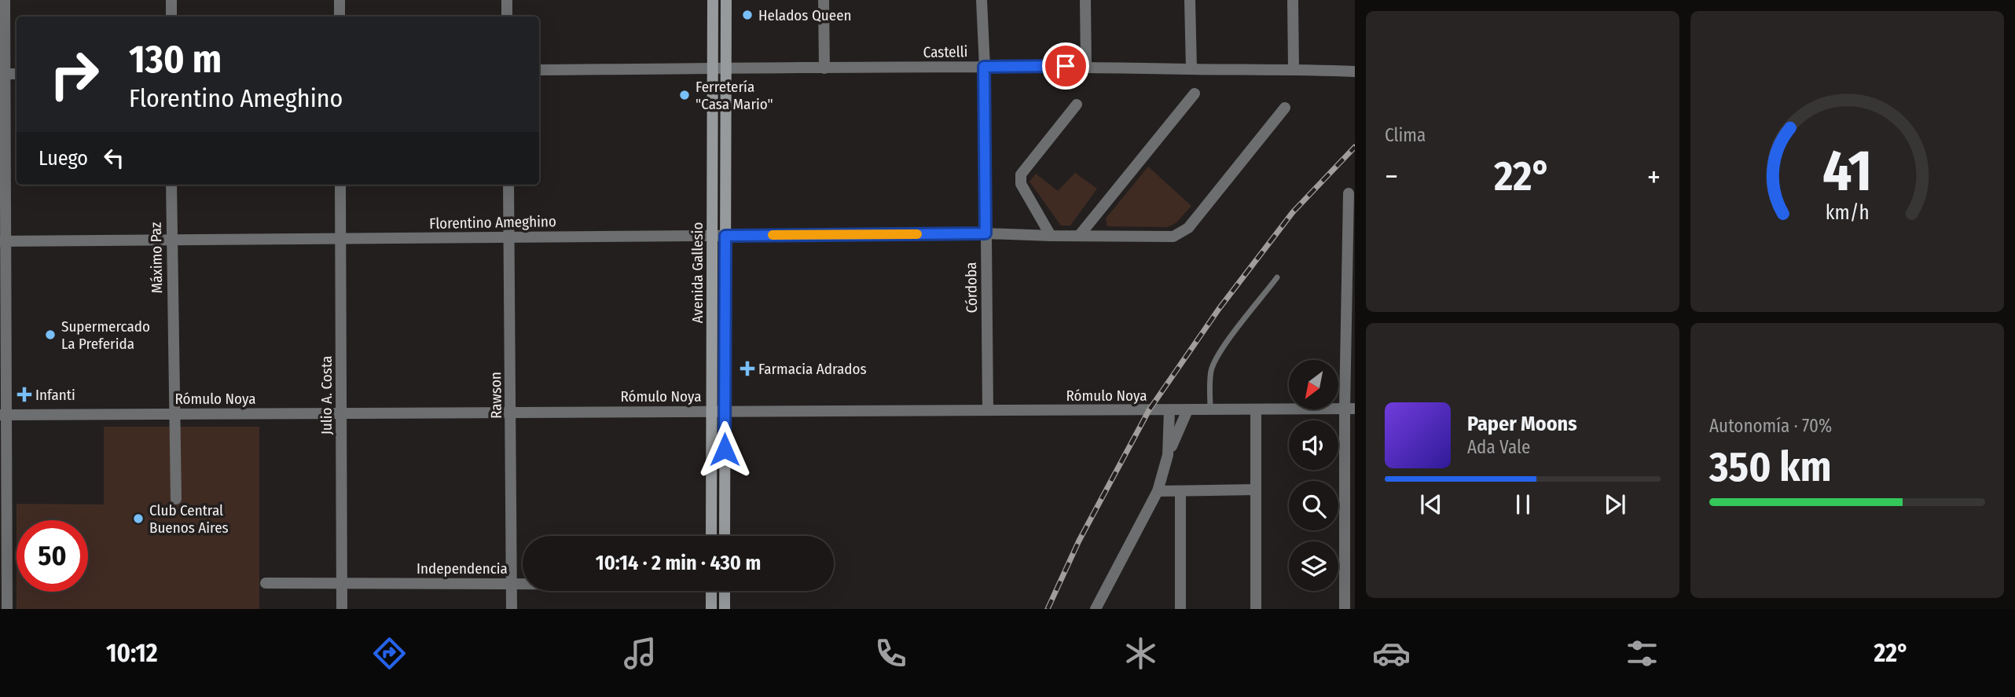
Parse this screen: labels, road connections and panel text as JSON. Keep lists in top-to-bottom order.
{
  "streets": {
    "main road": ["Avenida Gallesio"],
    "street": [
      "Castelli",
      "Florentino Ameghino",
      "Máximo Paz",
      "Córdoba",
      "Julio A. Costa",
      "Rawson",
      "Rómulo Noya",
      "Independencia"
    ]
  },
  "crossings": [
    ["Castelli", "Avenida Gallesio"],
    ["Castelli", "Córdoba"],
    ["Florentino Ameghino", "Máximo Paz"],
    ["Florentino Ameghino", "Avenida Gallesio"],
    ["Florentino Ameghino", "Córdoba"],
    ["Florentino Ameghino", "Julio A. Costa"],
    ["Florentino Ameghino", "Rawson"],
    ["Máximo Paz", "Rómulo Noya"],
    ["Avenida Gallesio", "Rómulo Noya"],
    ["Córdoba", "Rómulo Noya"],
    ["Julio A. Costa", "Rómulo Noya"],
    ["Julio A. Costa", "Independencia"],
    ["Rawson", "Rómulo Noya"],
    ["Rawson", "Independencia"]
  ],
  "places": {
    "other": [
      "Helados Queen",
      "Ferretería \"Casa Mario\"",
      "Supermercado La Preferida",
      "Club Central Buenos Aires"
    ],
    "health": ["Farmacia Adrados", "Infanti"]
  },
  "north": "bottom left",
  "page": {
    "tile": [
      "Clima",
      ["Autonomía · 70%", "350 km"]
    ],
    "turn": ["130 m", "Florentino Ameghino"],
    "then": "Luego",
    "heat": ["−", "22°", "+"],
    "song": ["Paper Moons", "Ada Vale"],
    "limit": "50",
    "trip": "10:14 · 2 min · 430 m",
    "tabs": ["10:12", "22°"],
    "gauge": ["41", "km/h"]
  }
}
